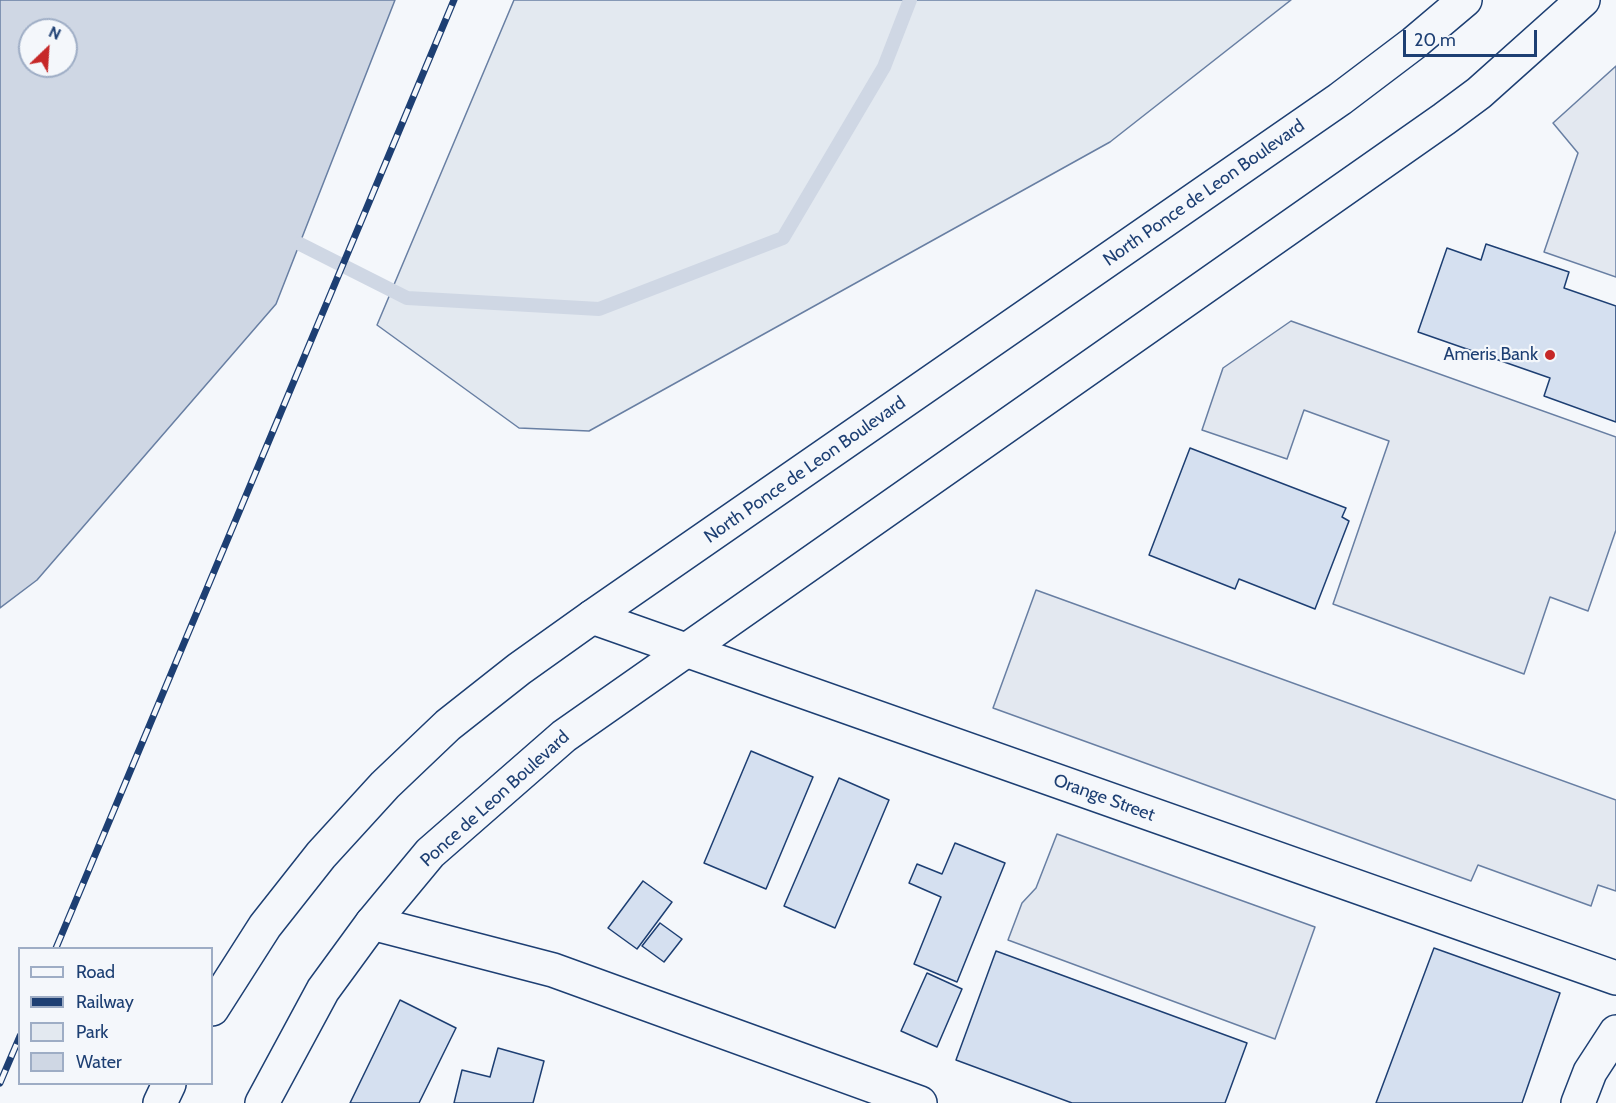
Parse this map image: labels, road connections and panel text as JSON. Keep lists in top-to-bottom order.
{
  "streets": {
    "main road": ["North Ponce de Leon Boulevard", "Orange Street", "Ponce de Leon Boulevard"]
  },
  "crossings": [
    ["North Ponce de Leon Boulevard", "Orange Street"],
    ["Orange Street", "Ponce de Leon Boulevard"]
  ],
  "places": ["Ameris Bank"],
  "legend": [
    "Road",
    "Railway",
    "Park",
    "Water"
  ],
  "scale_bar": "20 m",
  "north": "top right"
}
